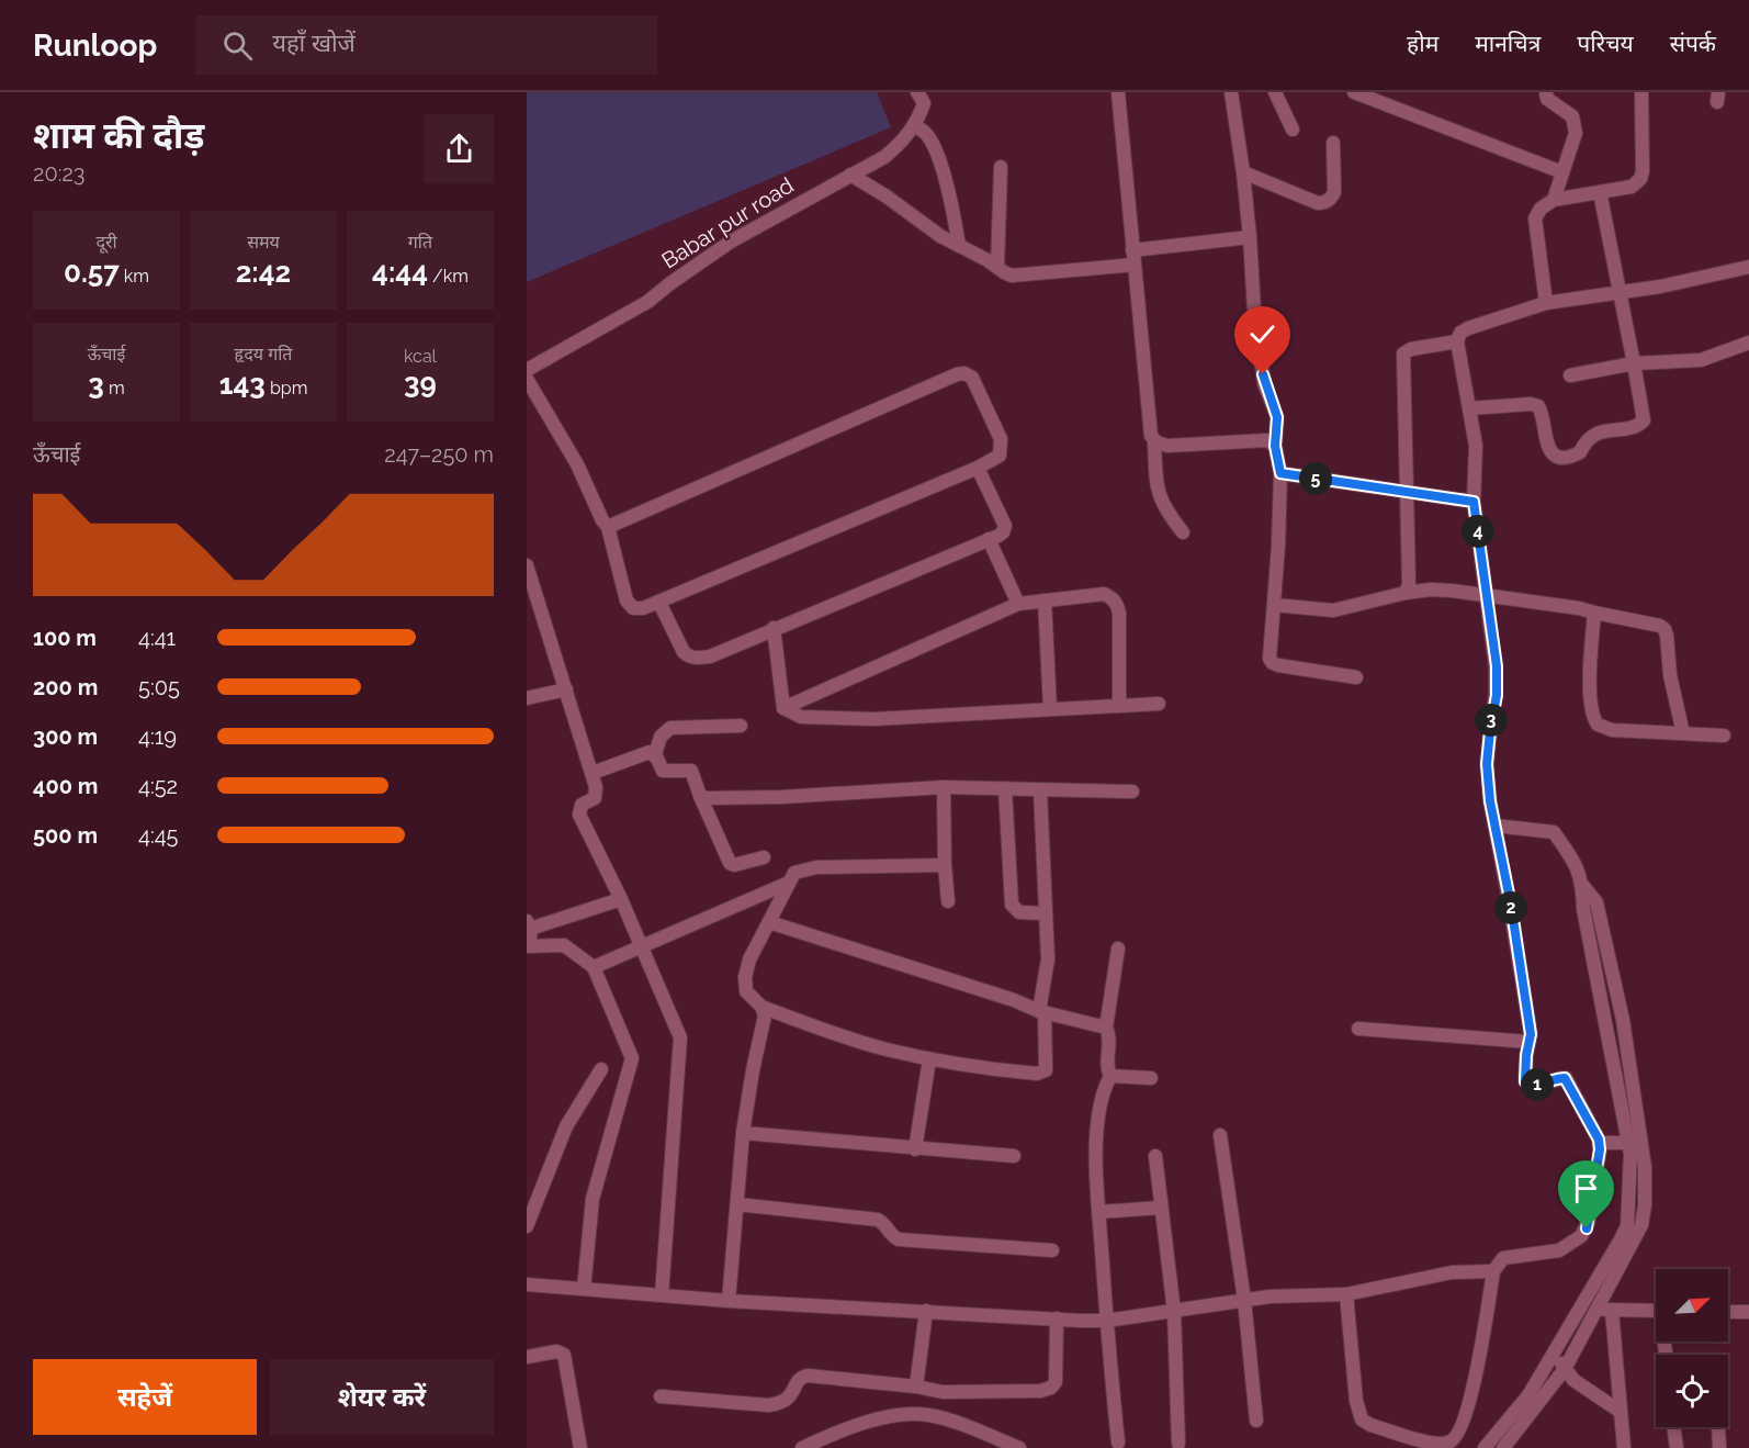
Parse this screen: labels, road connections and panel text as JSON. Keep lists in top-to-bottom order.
{
  "streets": {
    "street": ["Babar pur road"]
  },
  "north": "top right",
  "page": {
    "header": "Runloop",
    "search": "यहाँ खोजें",
    "nav": [
      "होम",
      "मानचित्र",
      "परिचय",
      "संपर्क"
    ],
    "heading": ["शाम की दौड़", "20:23"],
    "stats": [
      ["दूरी", "0.57 km"],
      ["समय", "2:42"],
      ["गति", "4:44 /km"],
      ["ऊँचाई", "3 m"],
      ["हृदय गति", "143 bpm"],
      ["kcal", "39"]
    ],
    "chart": ["ऊँचाई", "247–250 m"],
    "pins": [
      "5",
      "4",
      "3",
      "2",
      "1"
    ],
    "list": [
      {
        "name": "100 m",
        "note": "4:41"
      },
      {
        "name": "200 m",
        "note": "5:05"
      },
      {
        "name": "300 m",
        "note": "4:19"
      },
      {
        "name": "400 m",
        "note": "4:52"
      },
      {
        "name": "500 m",
        "note": "4:45"
      }
    ],
    "buttons": ["सहेजें", "शेयर करें"]
  }
}
